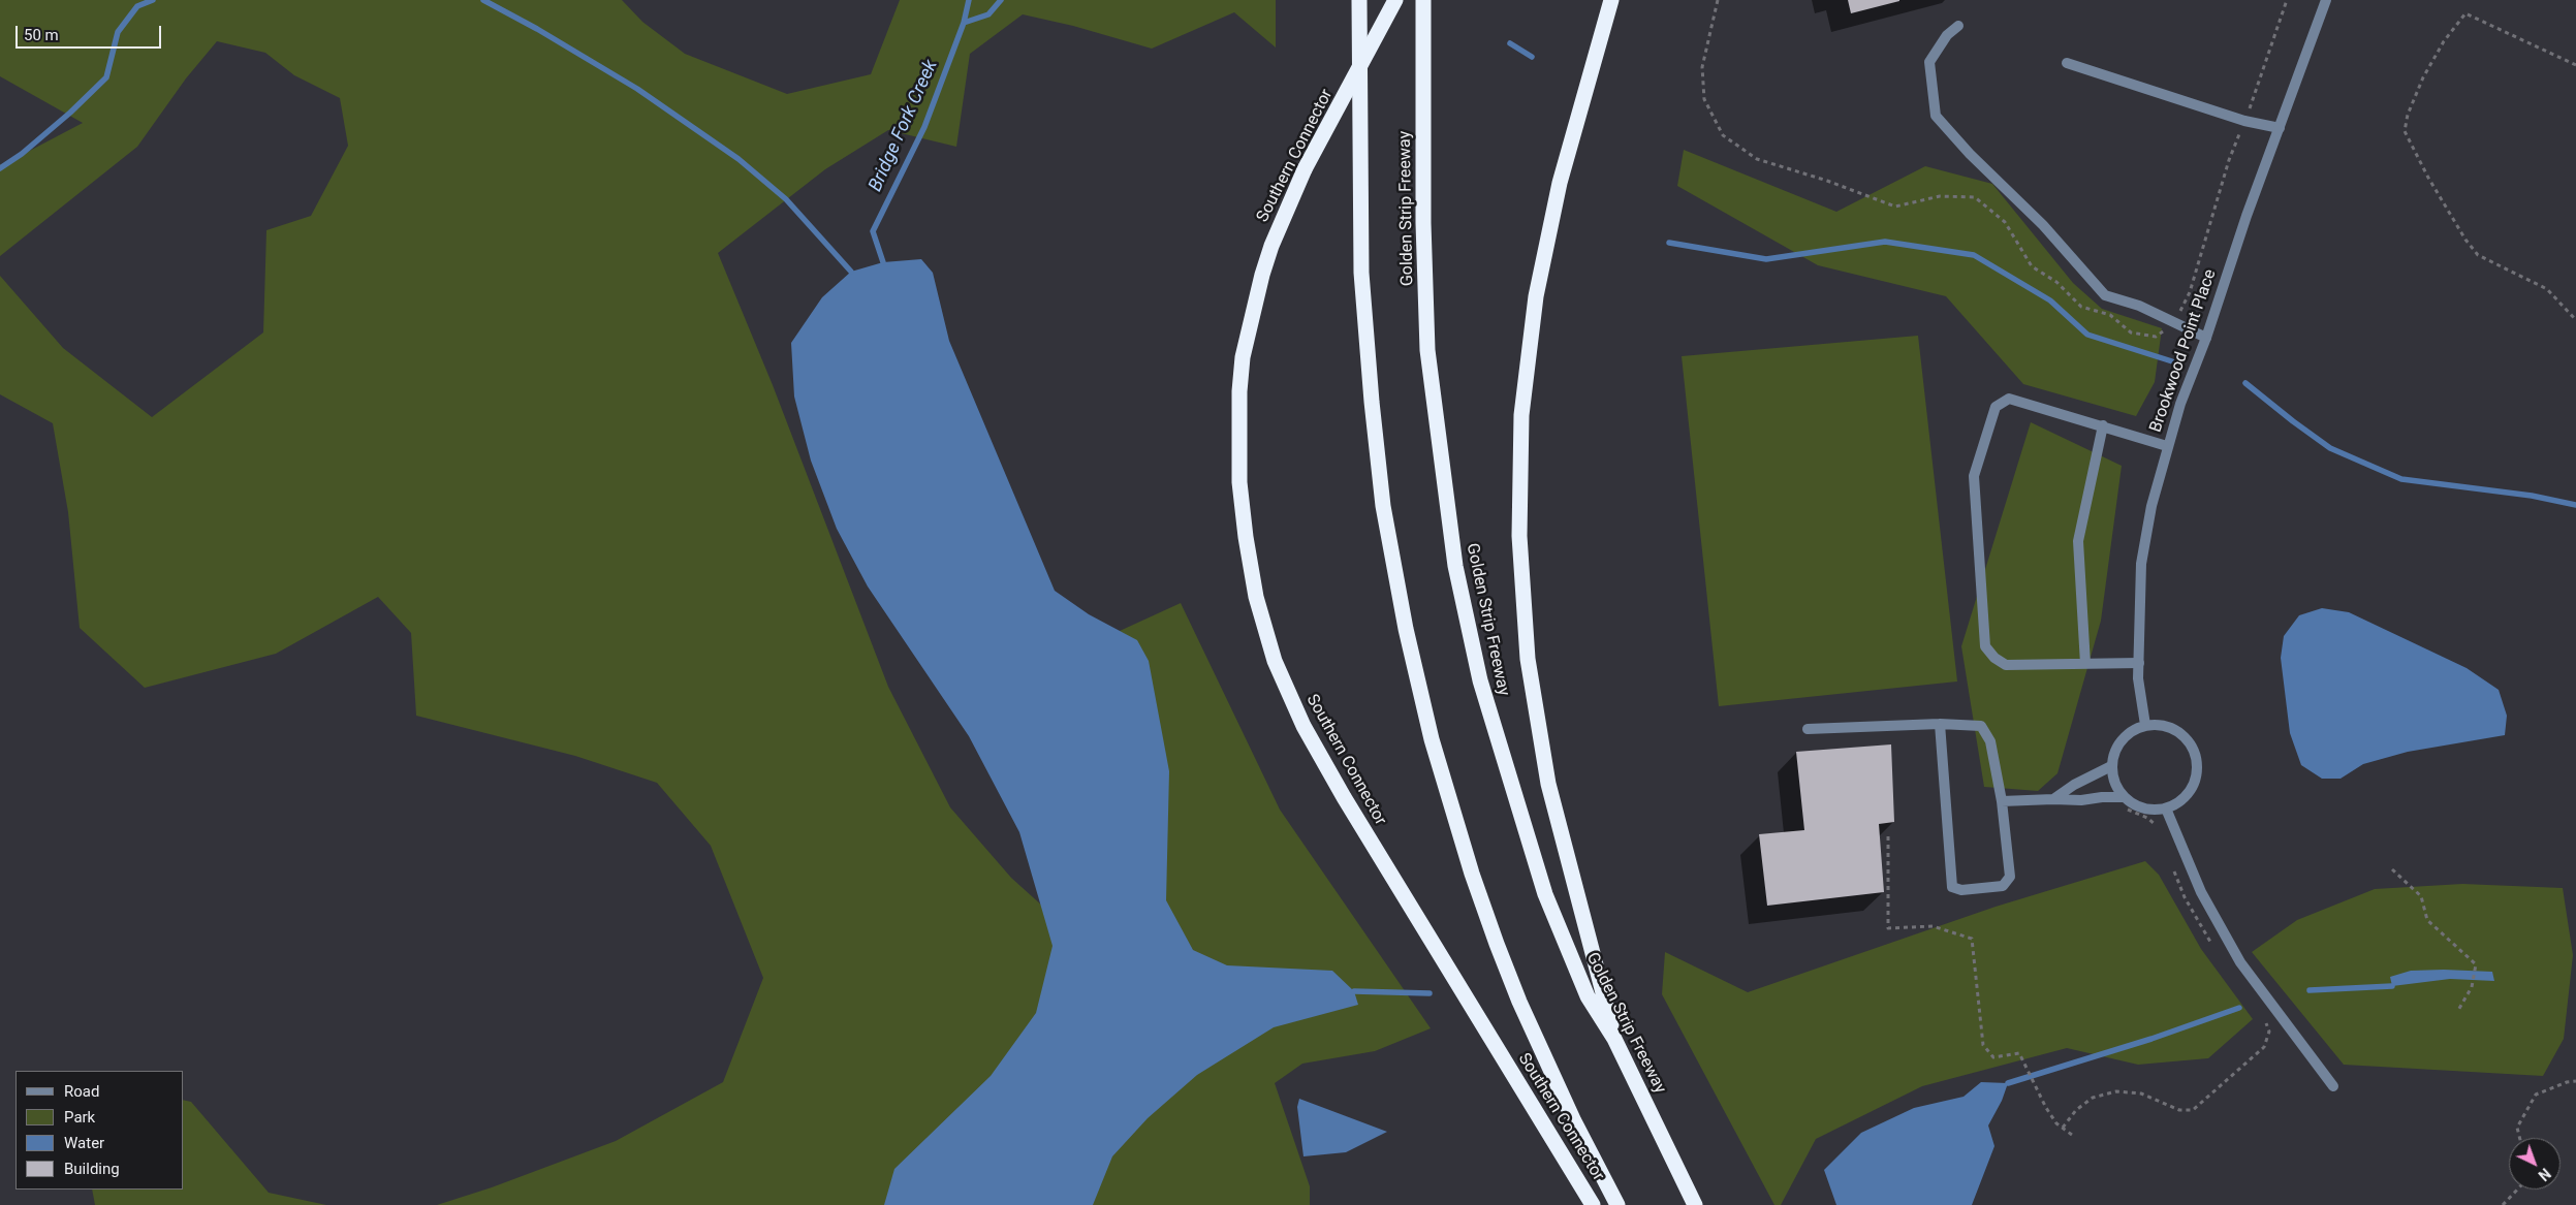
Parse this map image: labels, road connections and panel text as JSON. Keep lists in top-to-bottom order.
{
  "streets": {
    "highway": ["Southern Connector", "Golden Strip Freeway"],
    "street": ["Brookwood Point Place"]
  },
  "water": ["Bridge Fork Creek"],
  "legend": [
    "Road",
    "Park",
    "Water",
    "Building"
  ],
  "scale_bar": "50 m",
  "north": "bottom right"
}
